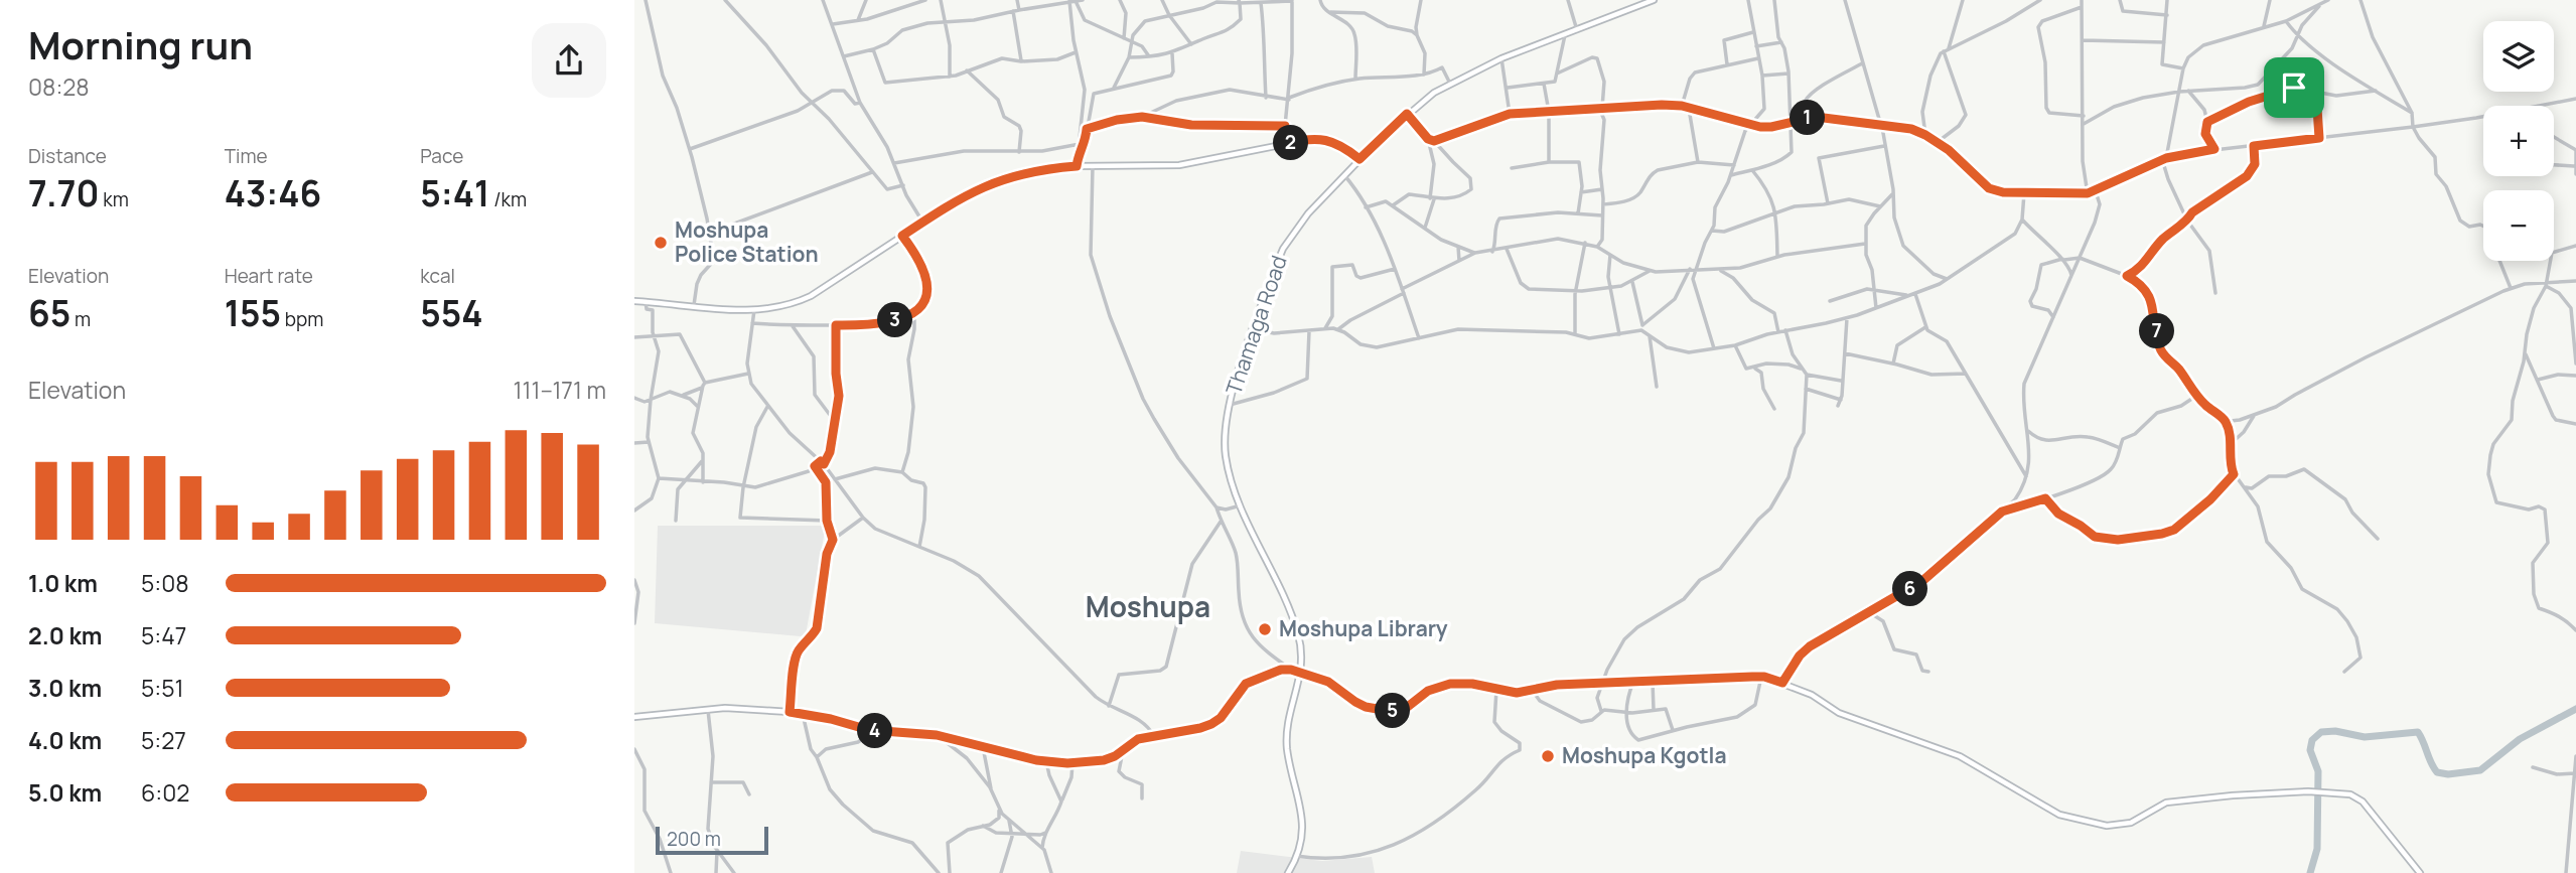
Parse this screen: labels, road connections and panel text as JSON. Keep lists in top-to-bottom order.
{
  "streets": {
    "street": ["Thamaga Road"]
  },
  "districts": ["Moshupa"],
  "places": ["Moshupa Police Station", "Moshupa Library", "Moshupa Kgotla"],
  "scale_bar": "200 m",
  "page": {
    "heading": ["Morning run", "08:28"],
    "map_buttons": ["+", "−"],
    "pins": [
      "1",
      "2",
      "3",
      "7",
      "6",
      "5",
      "4"
    ],
    "stats": [
      ["Distance", "7.70 km"],
      ["Time", "43:46"],
      ["Pace", "5:41 /km"],
      ["Elevation", "65 m"],
      ["Heart rate", "155 bpm"],
      ["kcal", "554"]
    ],
    "chart": ["Elevation", "111–171 m"],
    "list": [
      {
        "name": "1.0 km",
        "note": "5:08"
      },
      {
        "name": "2.0 km",
        "note": "5:47"
      },
      {
        "name": "3.0 km",
        "note": "5:51"
      },
      {
        "name": "4.0 km",
        "note": "5:27"
      },
      {
        "name": "5.0 km",
        "note": "6:02"
      }
    ],
    "scale": "200 m"
  }
}
